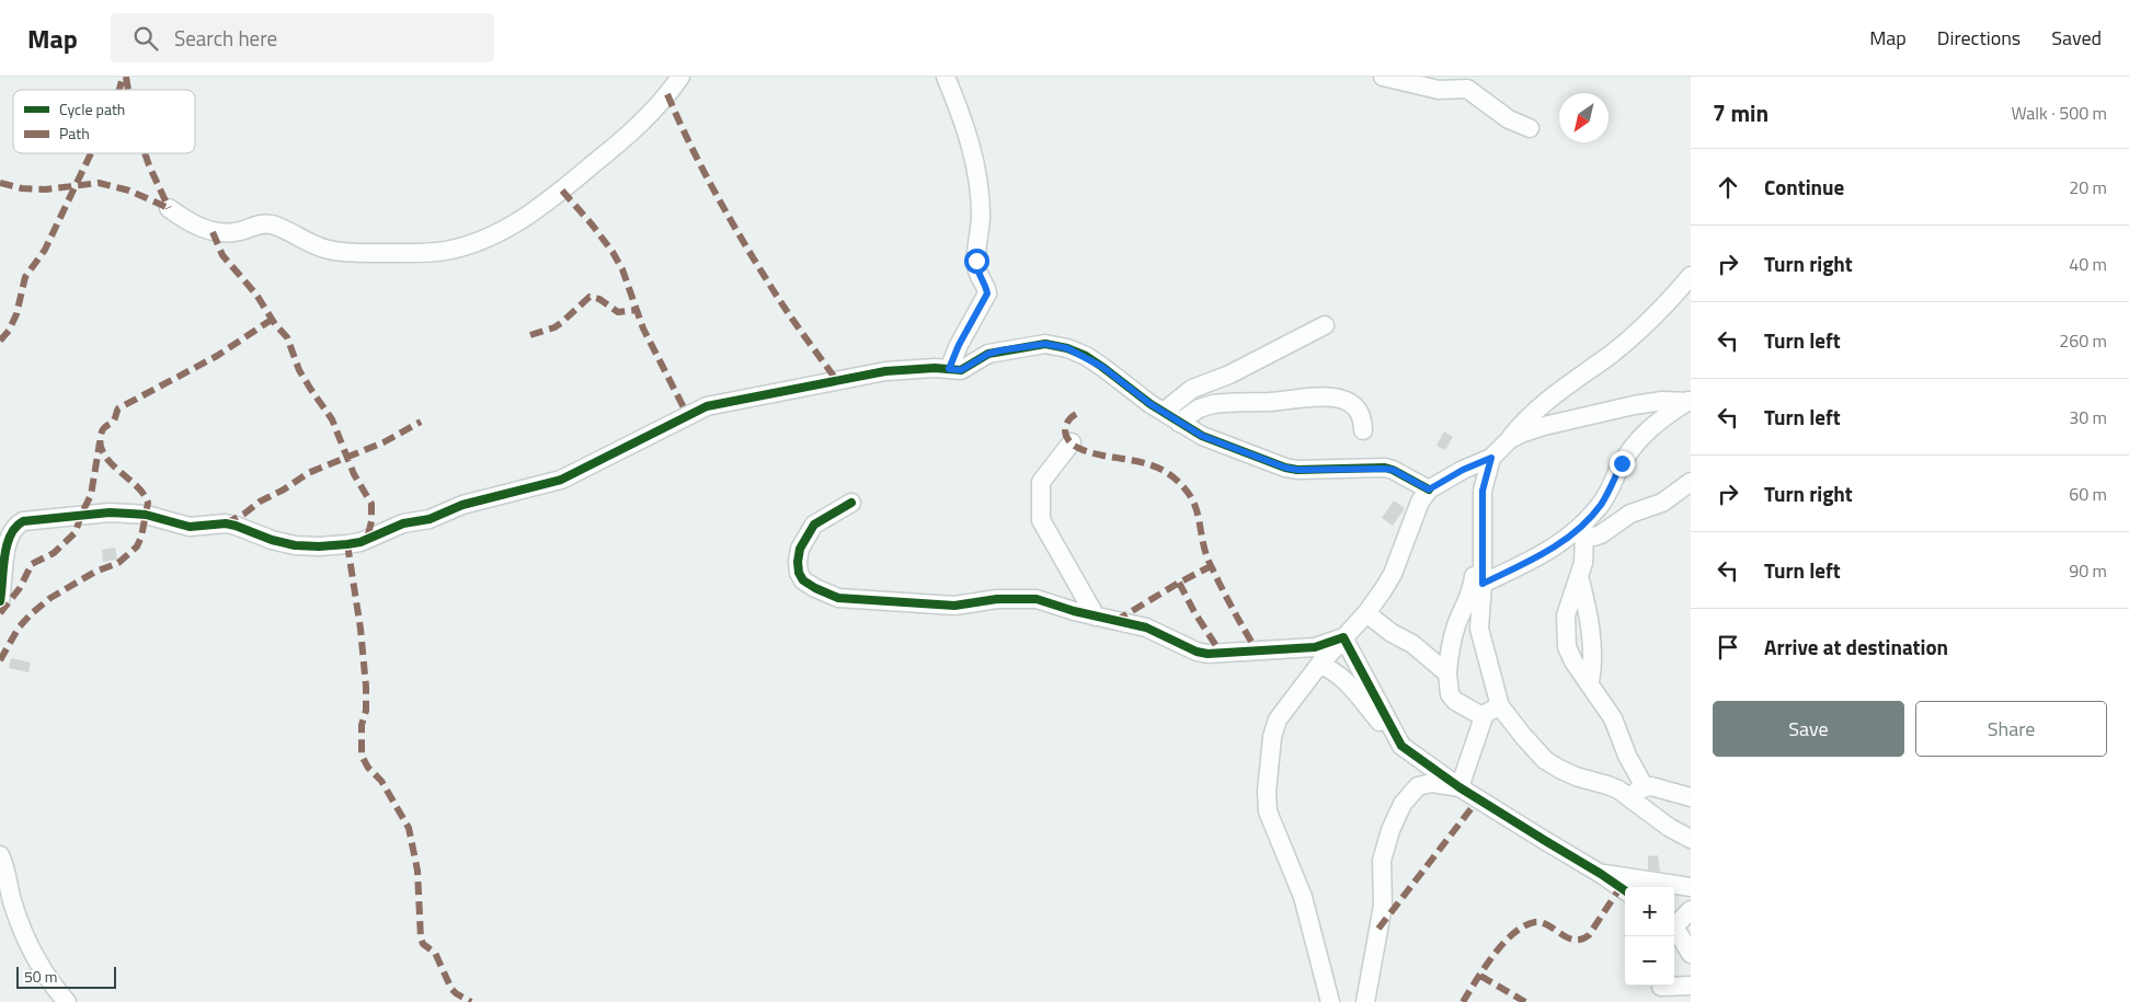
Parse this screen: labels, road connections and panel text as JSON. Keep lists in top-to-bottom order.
{
  "legend": ["Cycle path", "Path"],
  "scale_bar": "50 m",
  "north": "bottom left",
  "page": {
    "header": "Map",
    "search": "Search here",
    "nav": ["Map", "Directions", "Saved"],
    "heading": ["7 min", "Walk · 500 m"],
    "list": [
      ["Continue", "20 m"],
      ["Turn right", "40 m"],
      ["Turn left", "260 m"],
      ["Turn left", "30 m"],
      ["Turn right", "60 m"],
      ["Turn left", "90 m"],
      "Arrive at destination"
    ],
    "buttons": ["Save", "Share"],
    "map_buttons": ["+", "−"],
    "scale": "50 m"
  }
}
